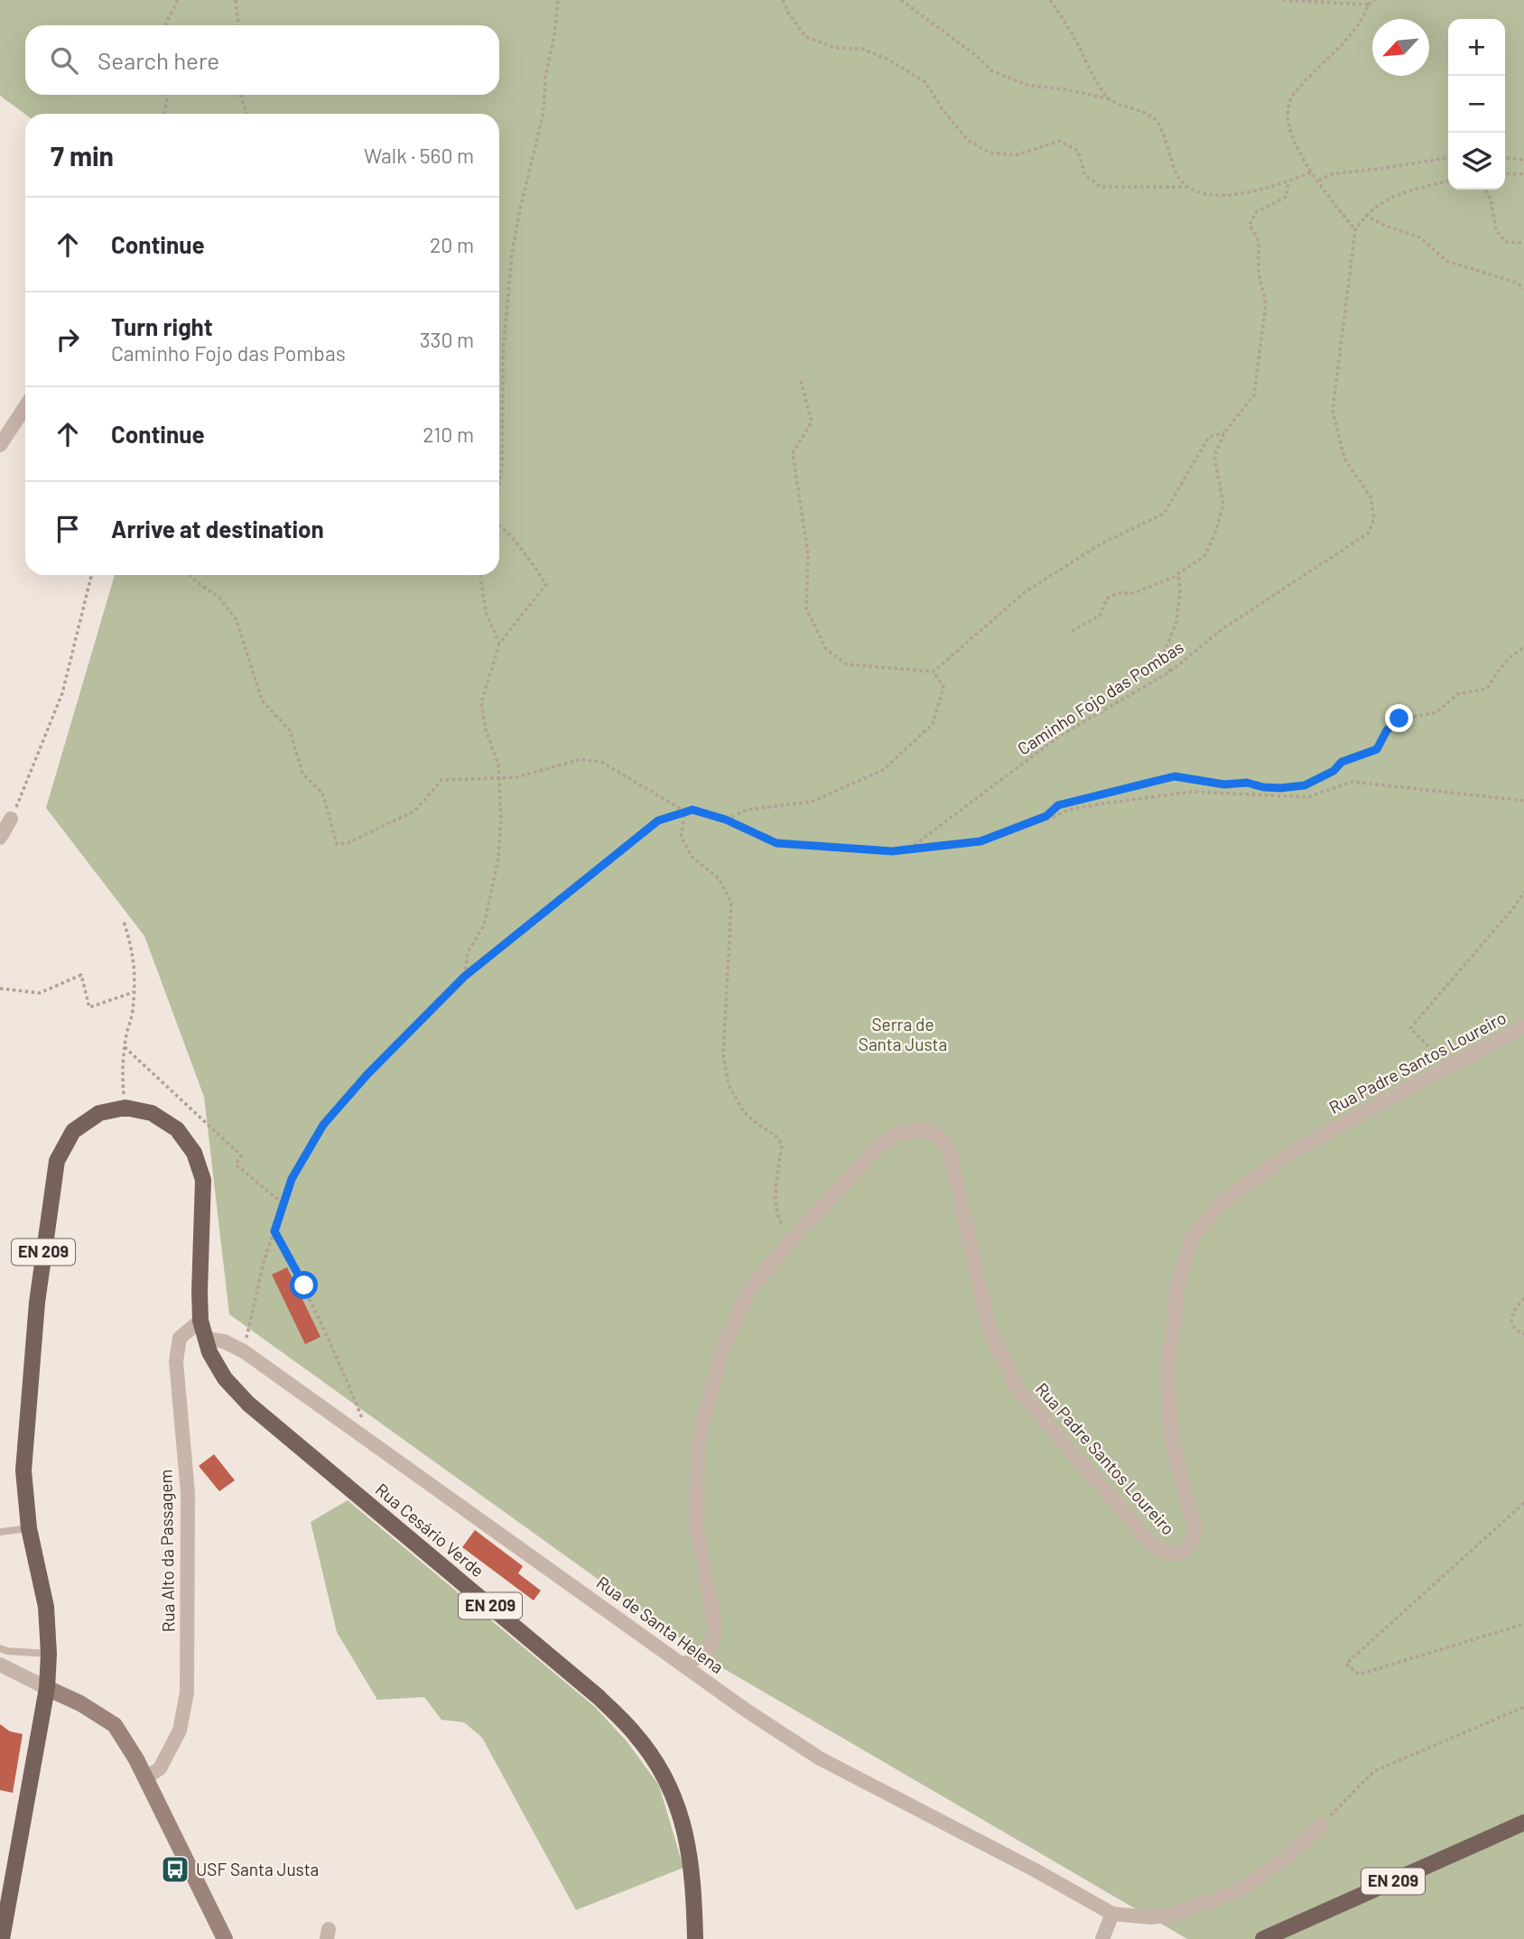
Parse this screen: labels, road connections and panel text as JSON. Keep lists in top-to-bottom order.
{
  "streets": {
    "main road": ["EN 209", "Rua Cesário Verde"],
    "street": ["Rua Padre Santos Loureiro", "Rua Alto da Passagem", "Rua de Santa Helena"],
    "path": ["Caminho Fojo das Pombas"]
  },
  "crossings": [
    ["Rua Padre Santos Loureiro", "Rua de Santa Helena"],
    ["EN 209", "Rua Cesário Verde"],
    ["EN 209", "Rua Alto da Passagem"],
    ["Rua Cesário Verde", "Rua Alto da Passagem"],
    ["Rua Cesário Verde", "Rua de Santa Helena"]
  ],
  "parks": ["Serra de Santa Justa"],
  "places": {
    "bus stop": ["USF Santa Justa"]
  },
  "north": "bottom left",
  "page": {
    "map_buttons": ["+", "−"],
    "search": "Search here",
    "heading": ["7 min", "Walk · 560 m"],
    "list": [
      ["Continue", "20 m"],
      ["Turn right", "Caminho Fojo das Pombas", "330 m"],
      ["Continue", "210 m"],
      "Arrive at destination"
    ]
  }
}
